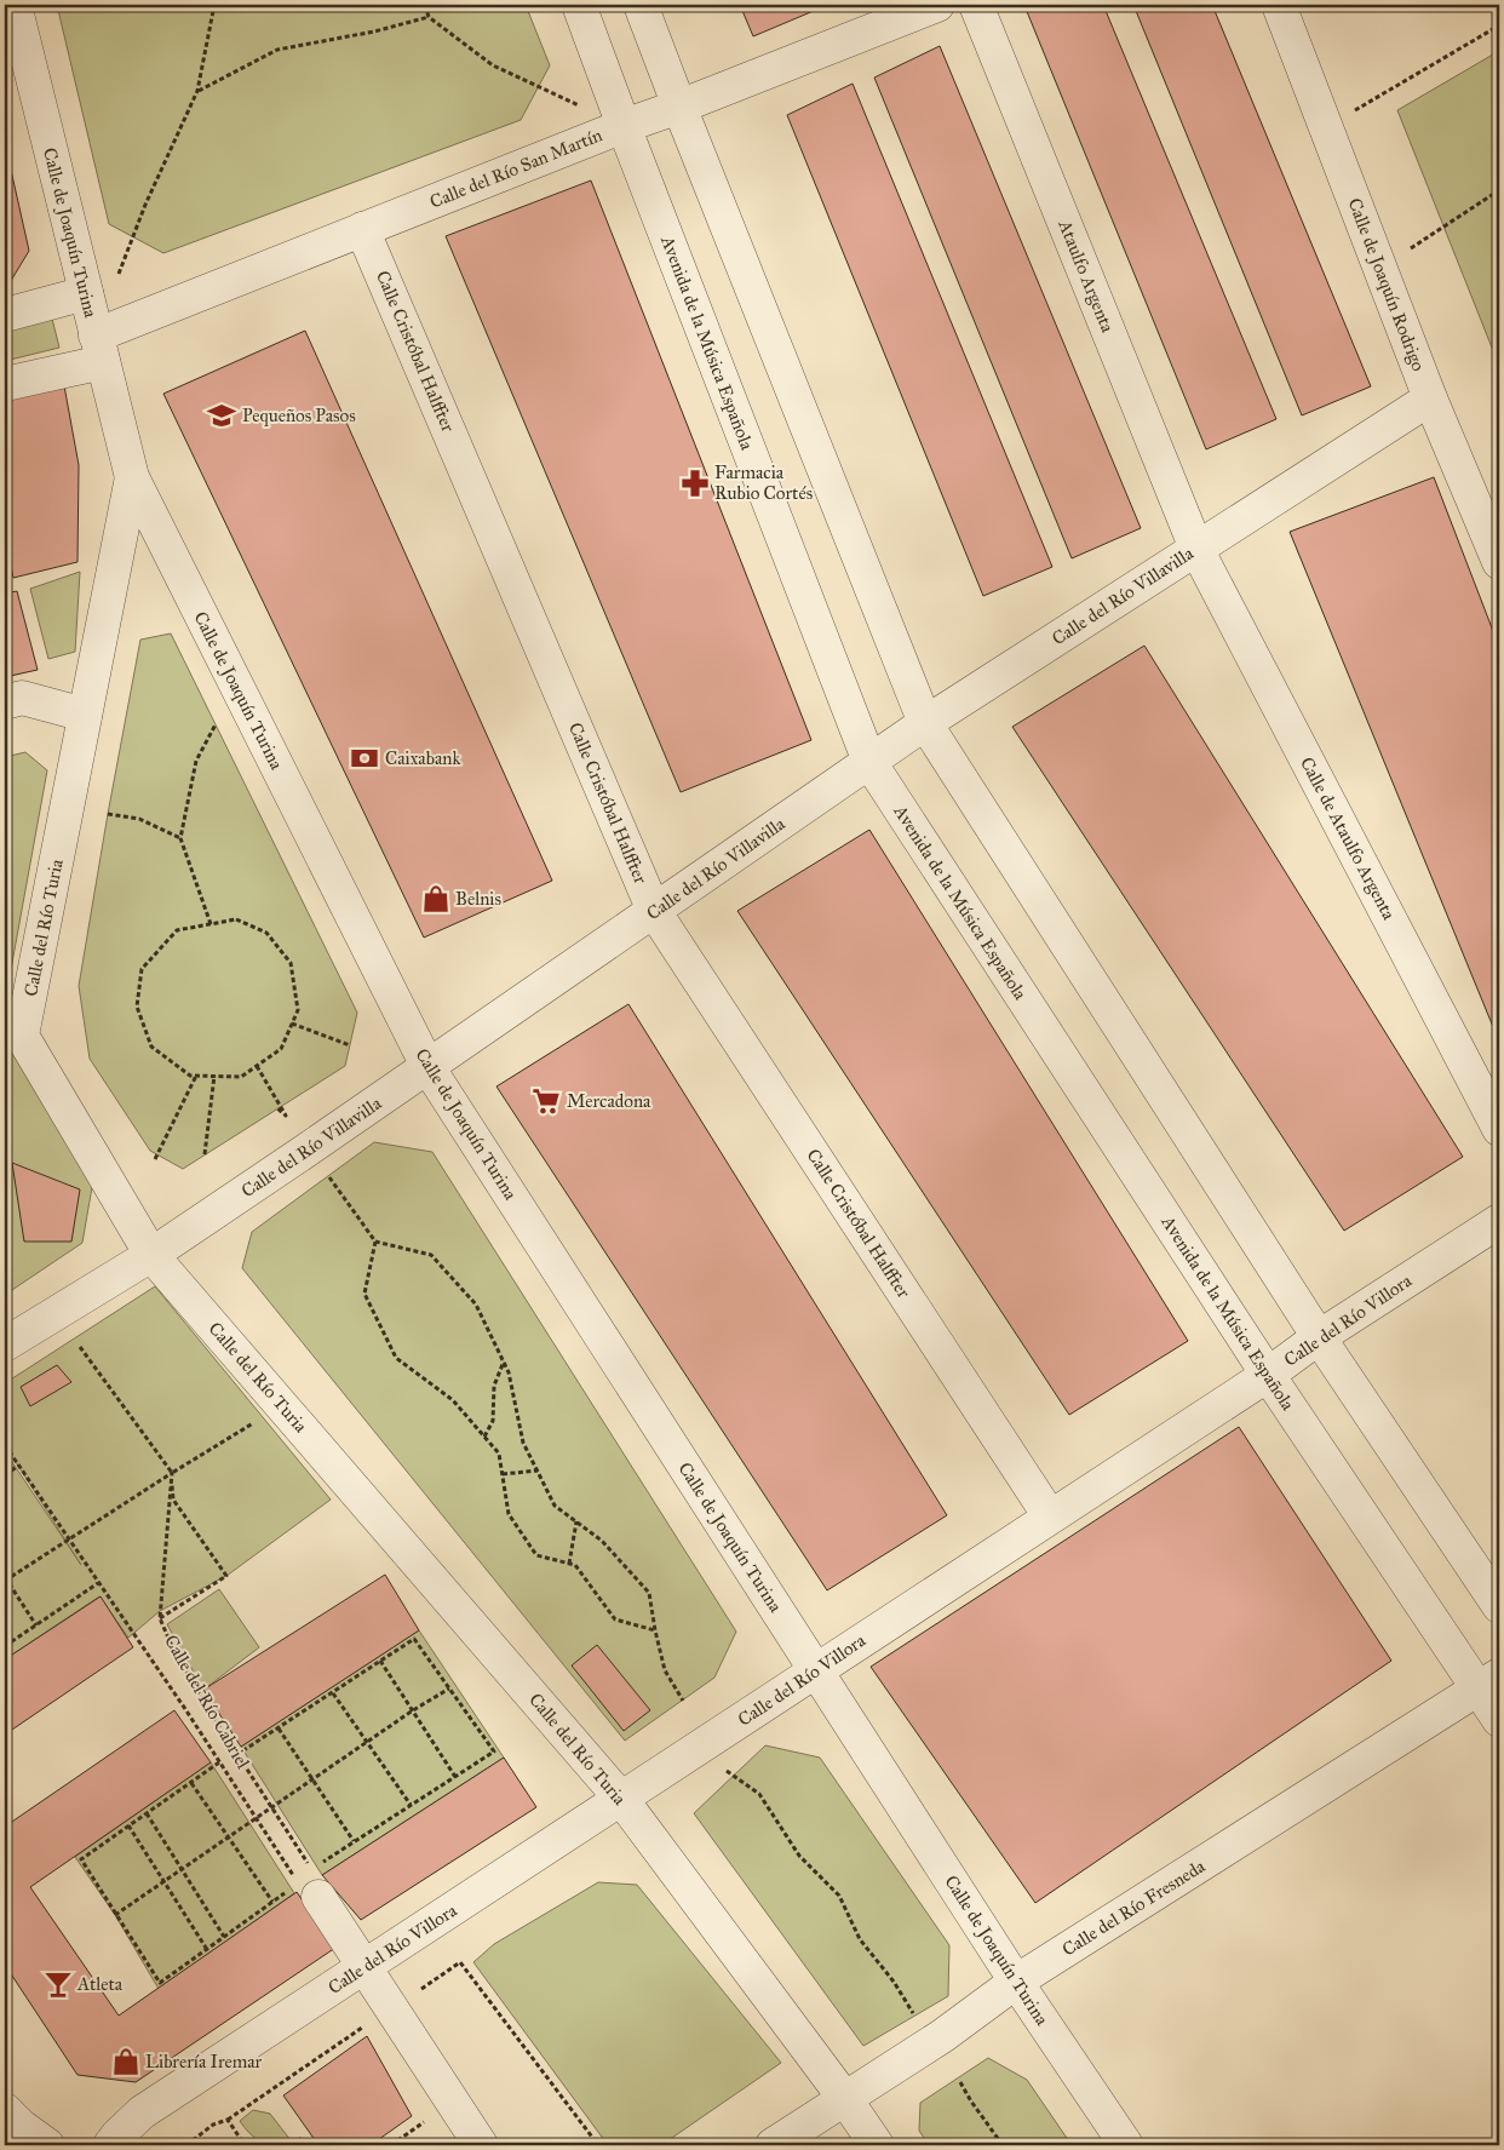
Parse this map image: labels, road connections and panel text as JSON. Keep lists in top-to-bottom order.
{
  "streets": {
    "street": [
      "Calle del Río San Martín",
      "Calle de Joaquín Turina",
      "Ataulfo Argenta",
      "Calle de Joaquín Rodrigo",
      "Avenida de la Música Española",
      "Calle Cristóbal Halffter",
      "Calle del Río Villavilla",
      "Calle de Ataulfo Argenta",
      "Calle del Río Turia",
      "Calle del Río Villora",
      "Calle del Río Fresneda"
    ],
    "path": ["Calle del Río Cabriel"]
  },
  "crossings": [
    ["Calle del Río San Martín", "Calle de Joaquín Turina"],
    ["Calle del Río San Martín", "Avenida de la Música Española"],
    ["Calle del Río San Martín", "Calle Cristóbal Halffter"],
    ["Calle de Joaquín Turina", "Calle del Río Villavilla"],
    ["Calle de Joaquín Turina", "Calle del Río Turia"],
    ["Calle de Joaquín Turina", "Calle del Río Villora"],
    ["Calle de Joaquín Turina", "Calle del Río Fresneda"],
    ["Ataulfo Argenta", "Calle del Río Villavilla"],
    ["Ataulfo Argenta", "Calle de Ataulfo Argenta"],
    ["Calle de Joaquín Rodrigo", "Calle del Río Villavilla"],
    ["Avenida de la Música Española", "Calle del Río Villavilla"],
    ["Avenida de la Música Española", "Calle del Río Villora"],
    ["Avenida de la Música Española", "Calle del Río Fresneda"],
    ["Calle Cristóbal Halffter", "Calle del Río Villavilla"],
    ["Calle Cristóbal Halffter", "Calle del Río Villora"],
    ["Calle del Río Villavilla", "Calle de Ataulfo Argenta"],
    ["Calle del Río Villavilla", "Calle del Río Turia"],
    ["Calle del Río Turia", "Calle del Río Villora"],
    ["Calle del Río Turia", "Calle del Río Fresneda"]
  ],
  "places": {
    "school or university": ["Pequeños Pasos"],
    "pharmacy": ["Farmacia Rubio Cortés"],
    "bank": ["Caixabank"],
    "shop": ["Belnis", "Librería Iremar"],
    "supermarket": ["Mercadona"],
    "bar": ["Atleta"]
  }
}
